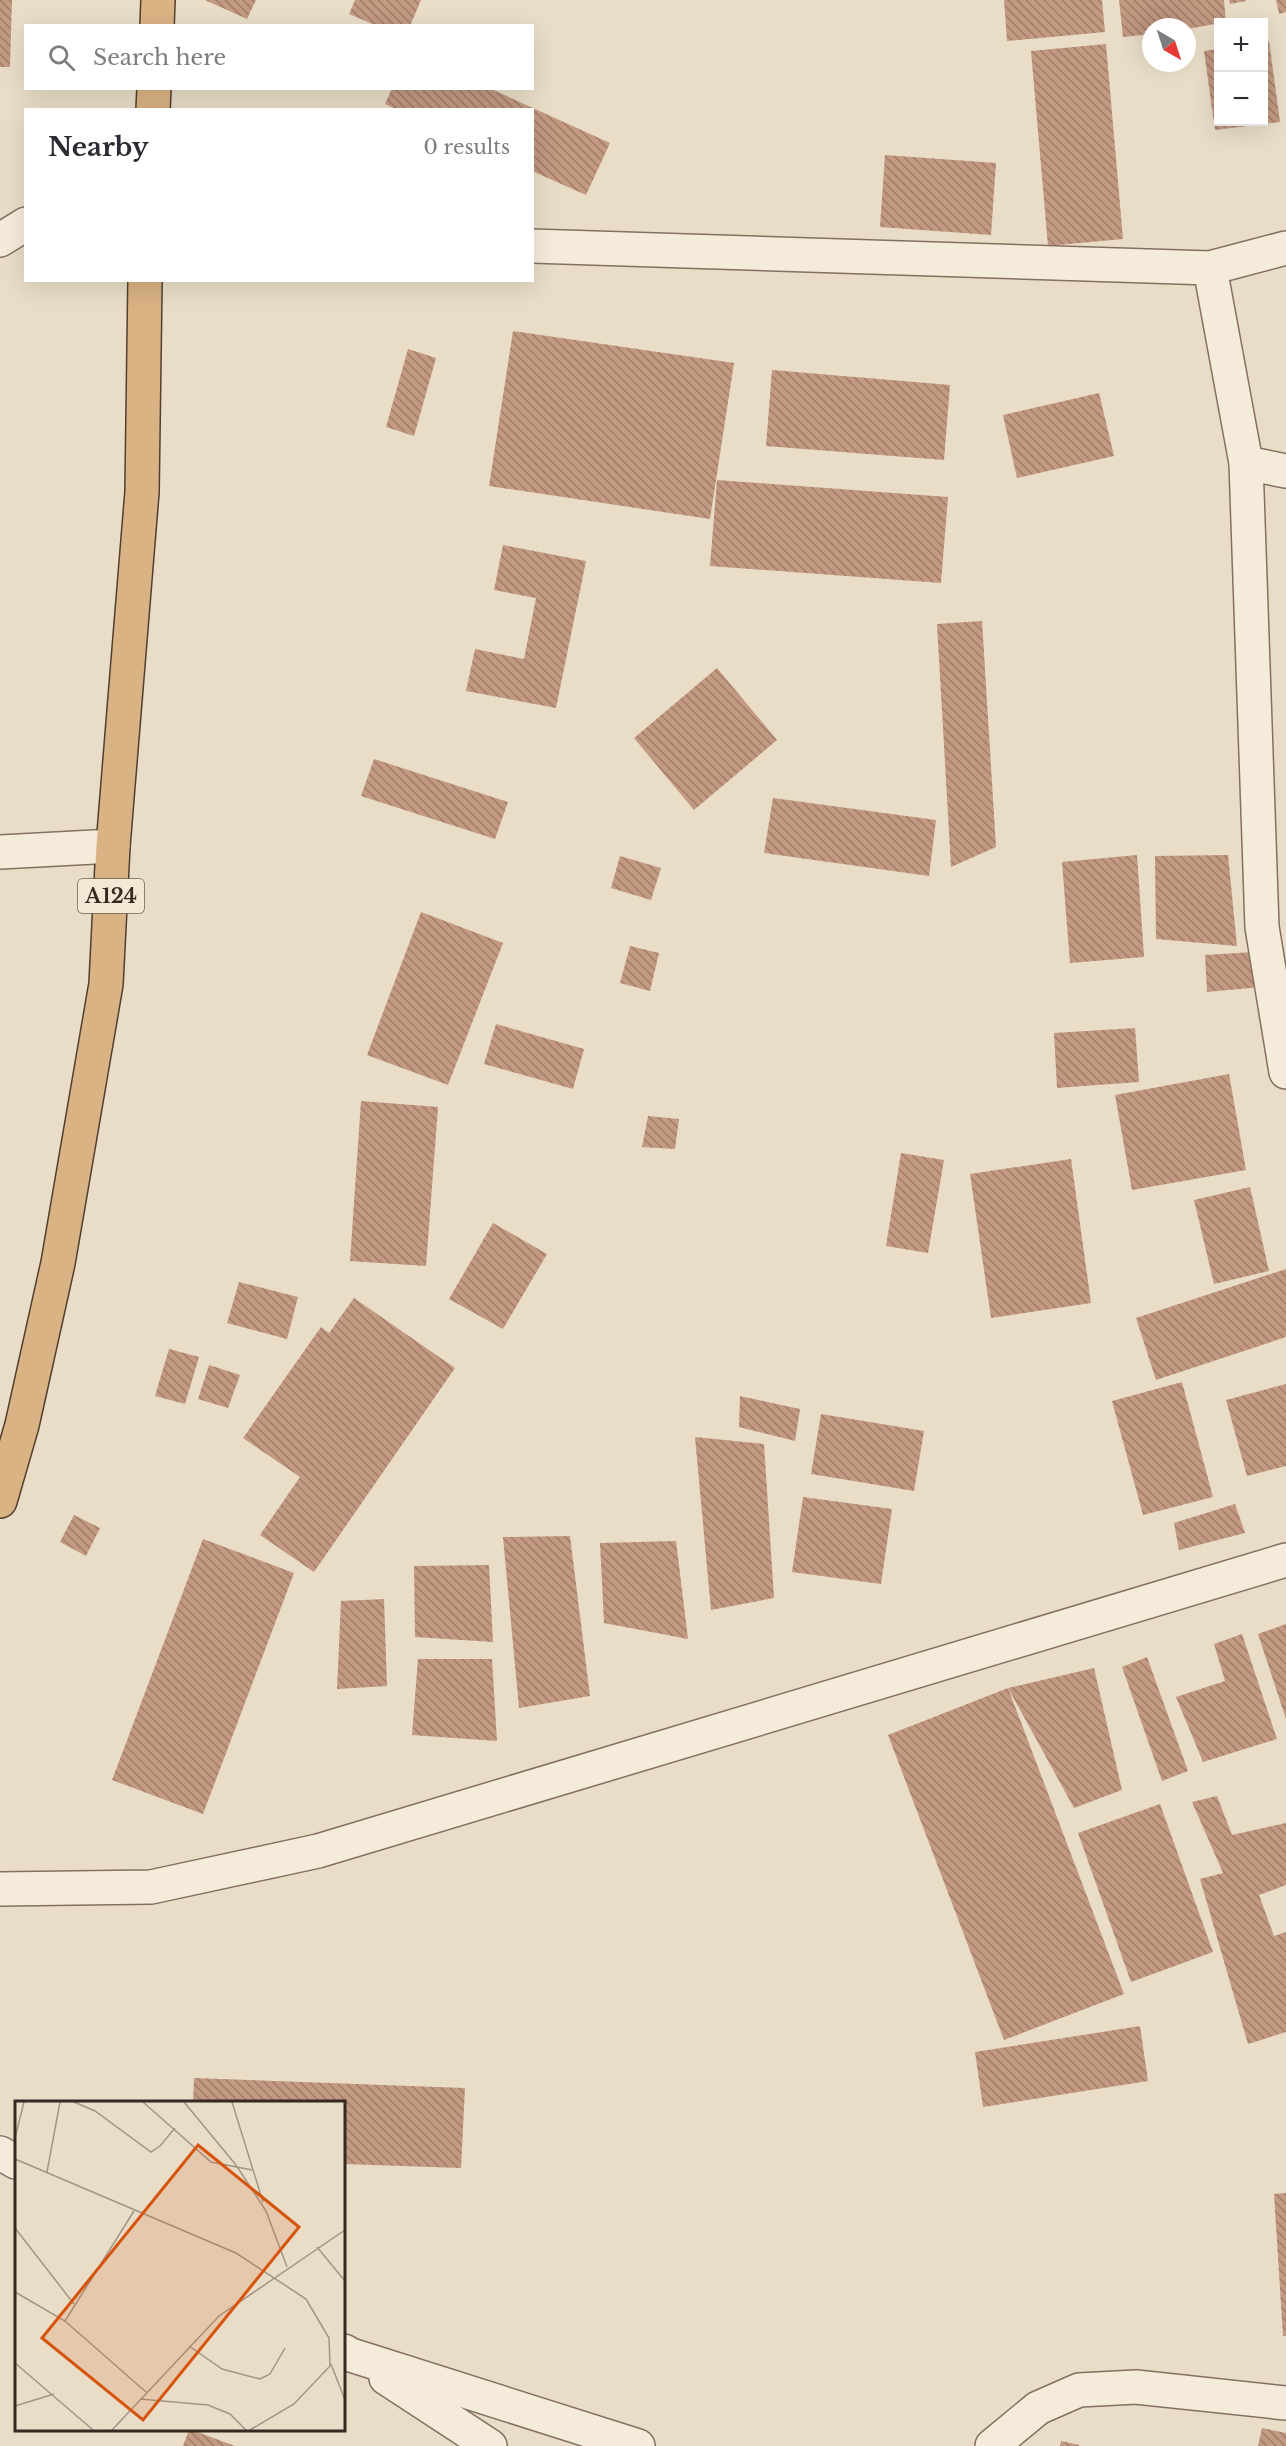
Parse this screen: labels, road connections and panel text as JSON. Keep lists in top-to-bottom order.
{
  "streets": {
    "highway": ["A124"]
  },
  "north": "bottom right",
  "page": {
    "map_buttons": ["+", "−"],
    "search": "Search here",
    "heading": ["Nearby", "0 results"]
  }
}
